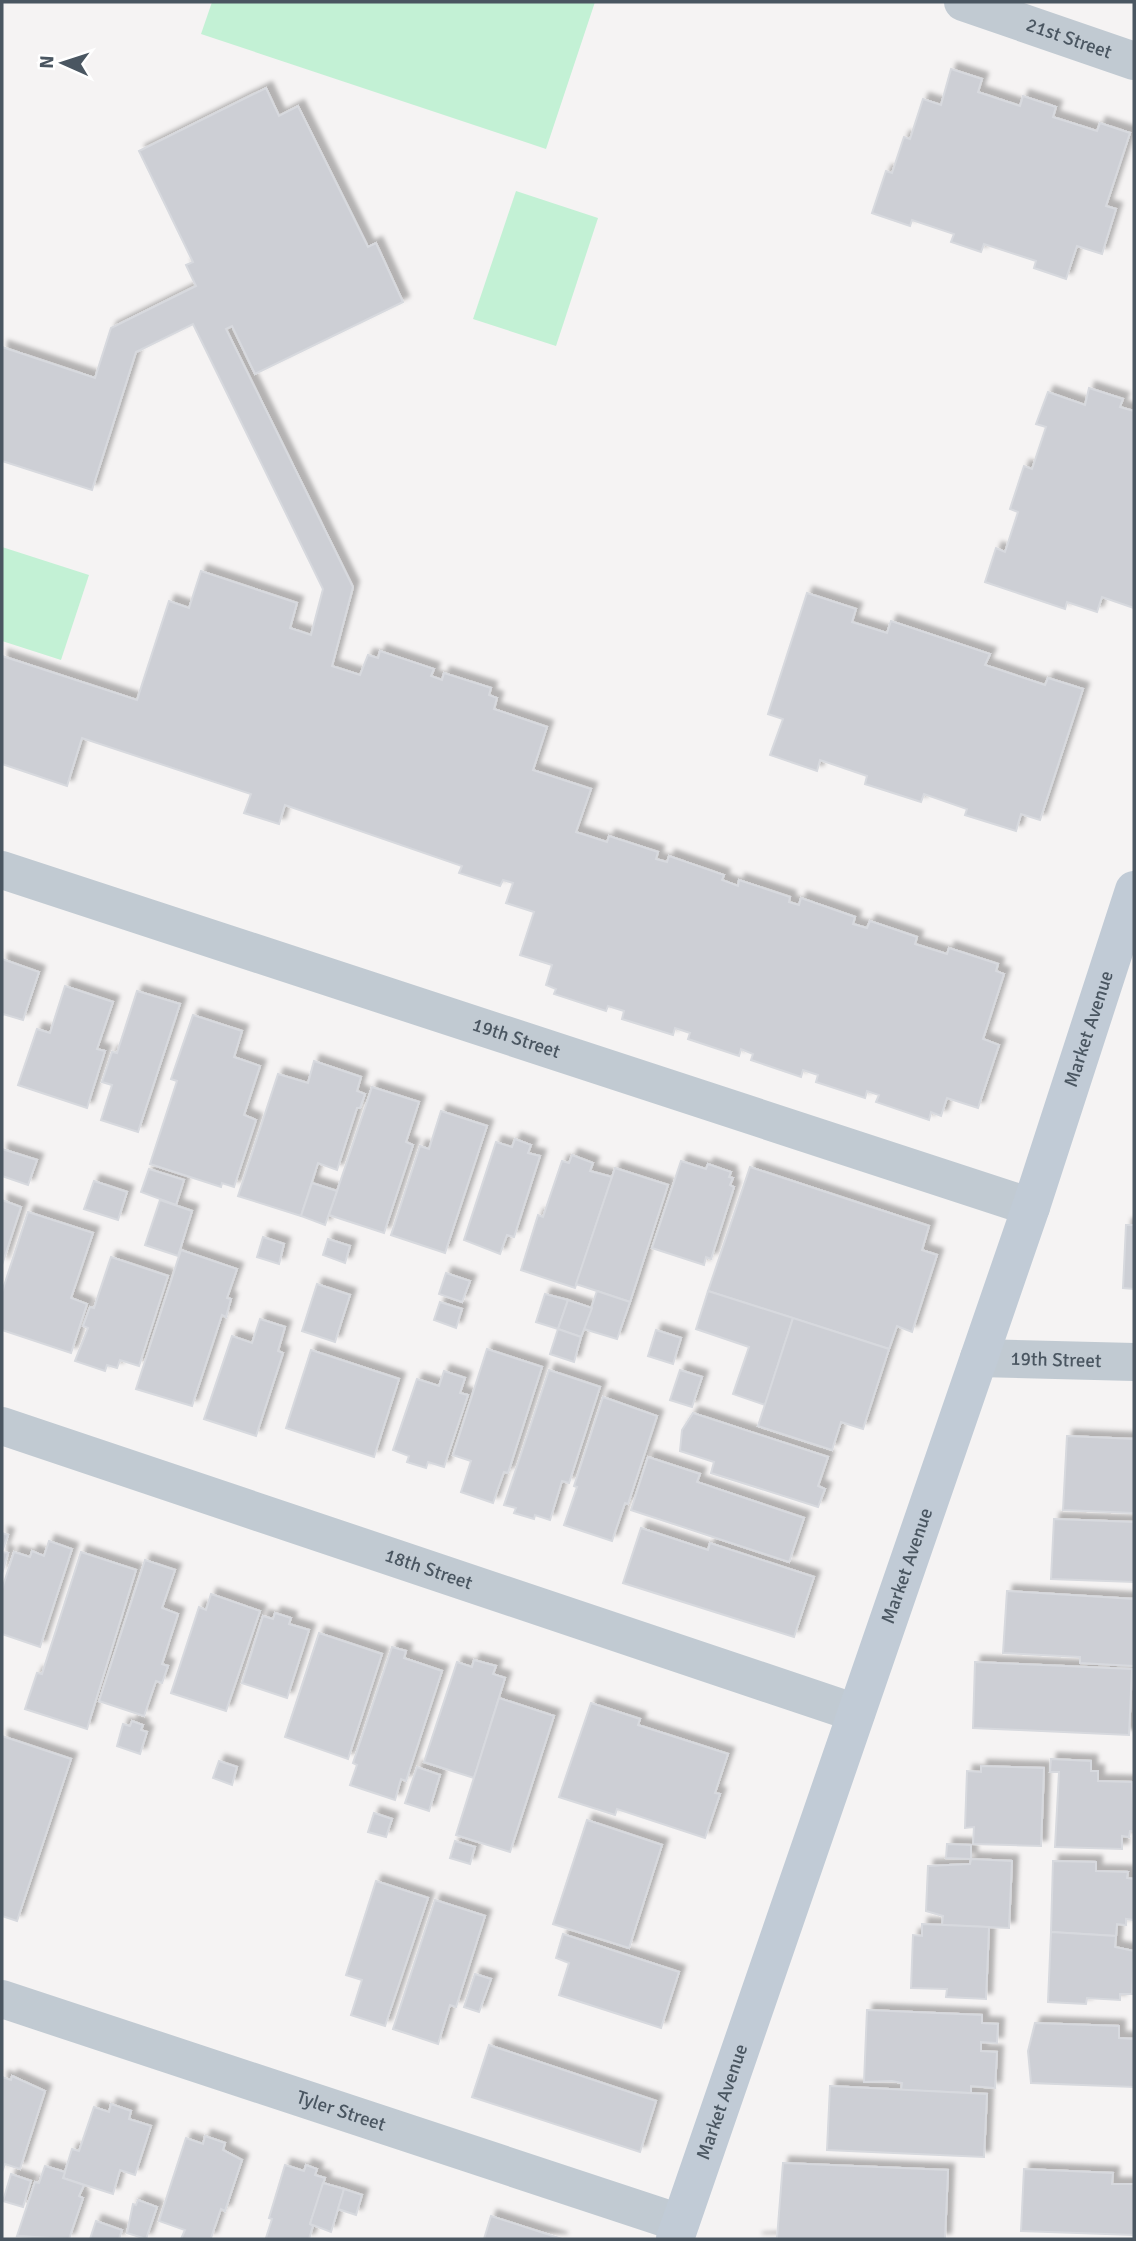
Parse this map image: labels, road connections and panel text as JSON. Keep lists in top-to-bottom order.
{
  "streets": {
    "street": [
      "21st Street",
      "Market Avenue",
      "19th Street",
      "18th Street",
      "Tyler Street"
    ]
  },
  "crossings": [
    ["Market Avenue", "19th Street"],
    ["Market Avenue", "18th Street"],
    ["Market Avenue", "Tyler Street"]
  ],
  "north": "left"
}
